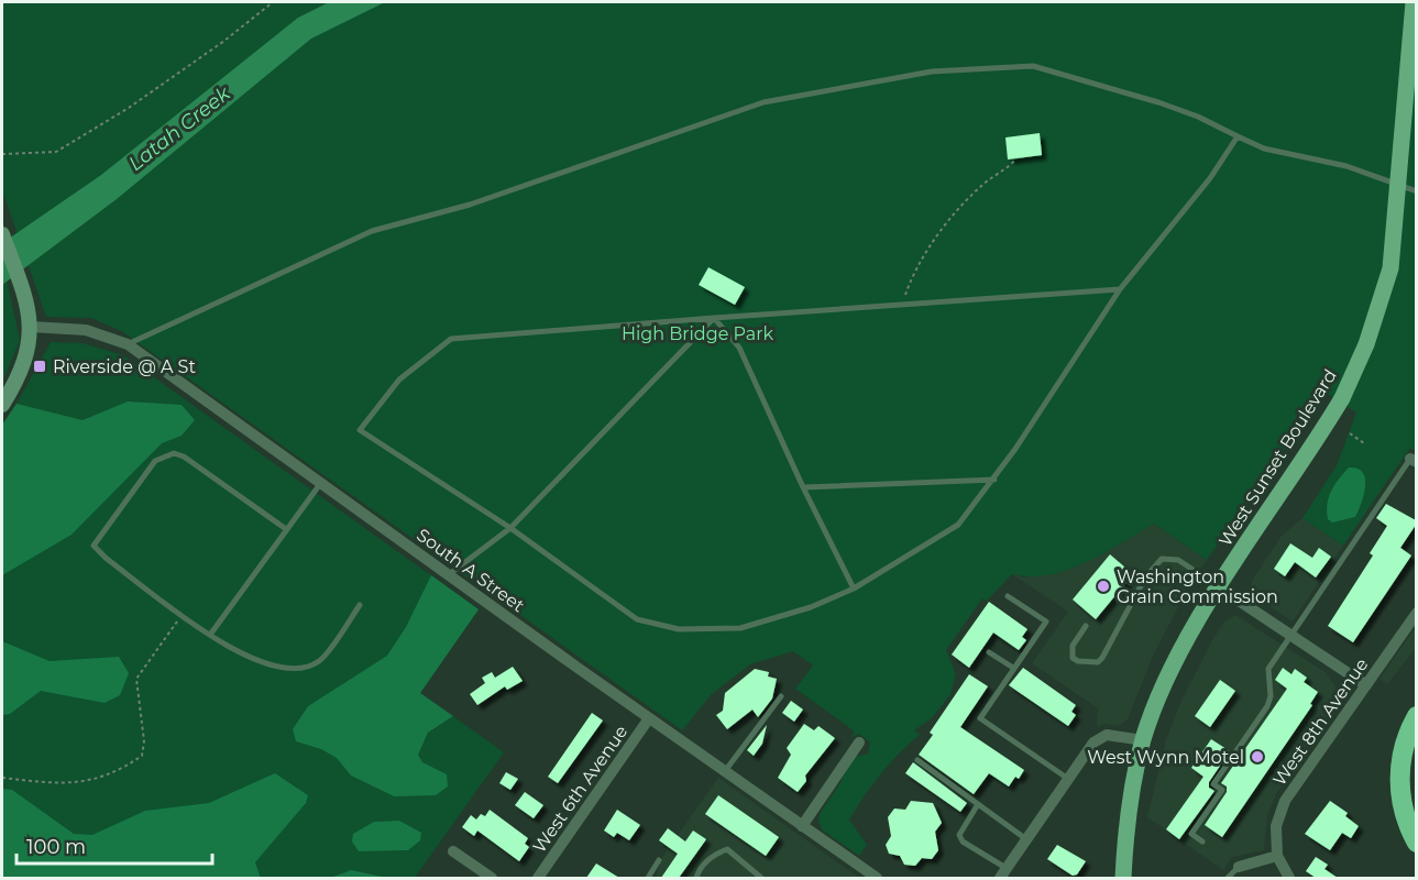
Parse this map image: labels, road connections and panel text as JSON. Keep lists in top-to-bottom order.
{
  "streets": {
    "main road": ["West Sunset Boulevard"],
    "street": ["South A Street", "West 8th Avenue", "West 6th Avenue"]
  },
  "crossings": [
    ["South A Street", "West 6th Avenue"]
  ],
  "water": ["Latah Creek"],
  "parks": ["High Bridge Park"],
  "places": {
    "transit": ["Riverside @ A St"],
    "other": ["Washington Grain Commission", "West Wynn Motel"]
  },
  "scale_bar": "100 m"
}
